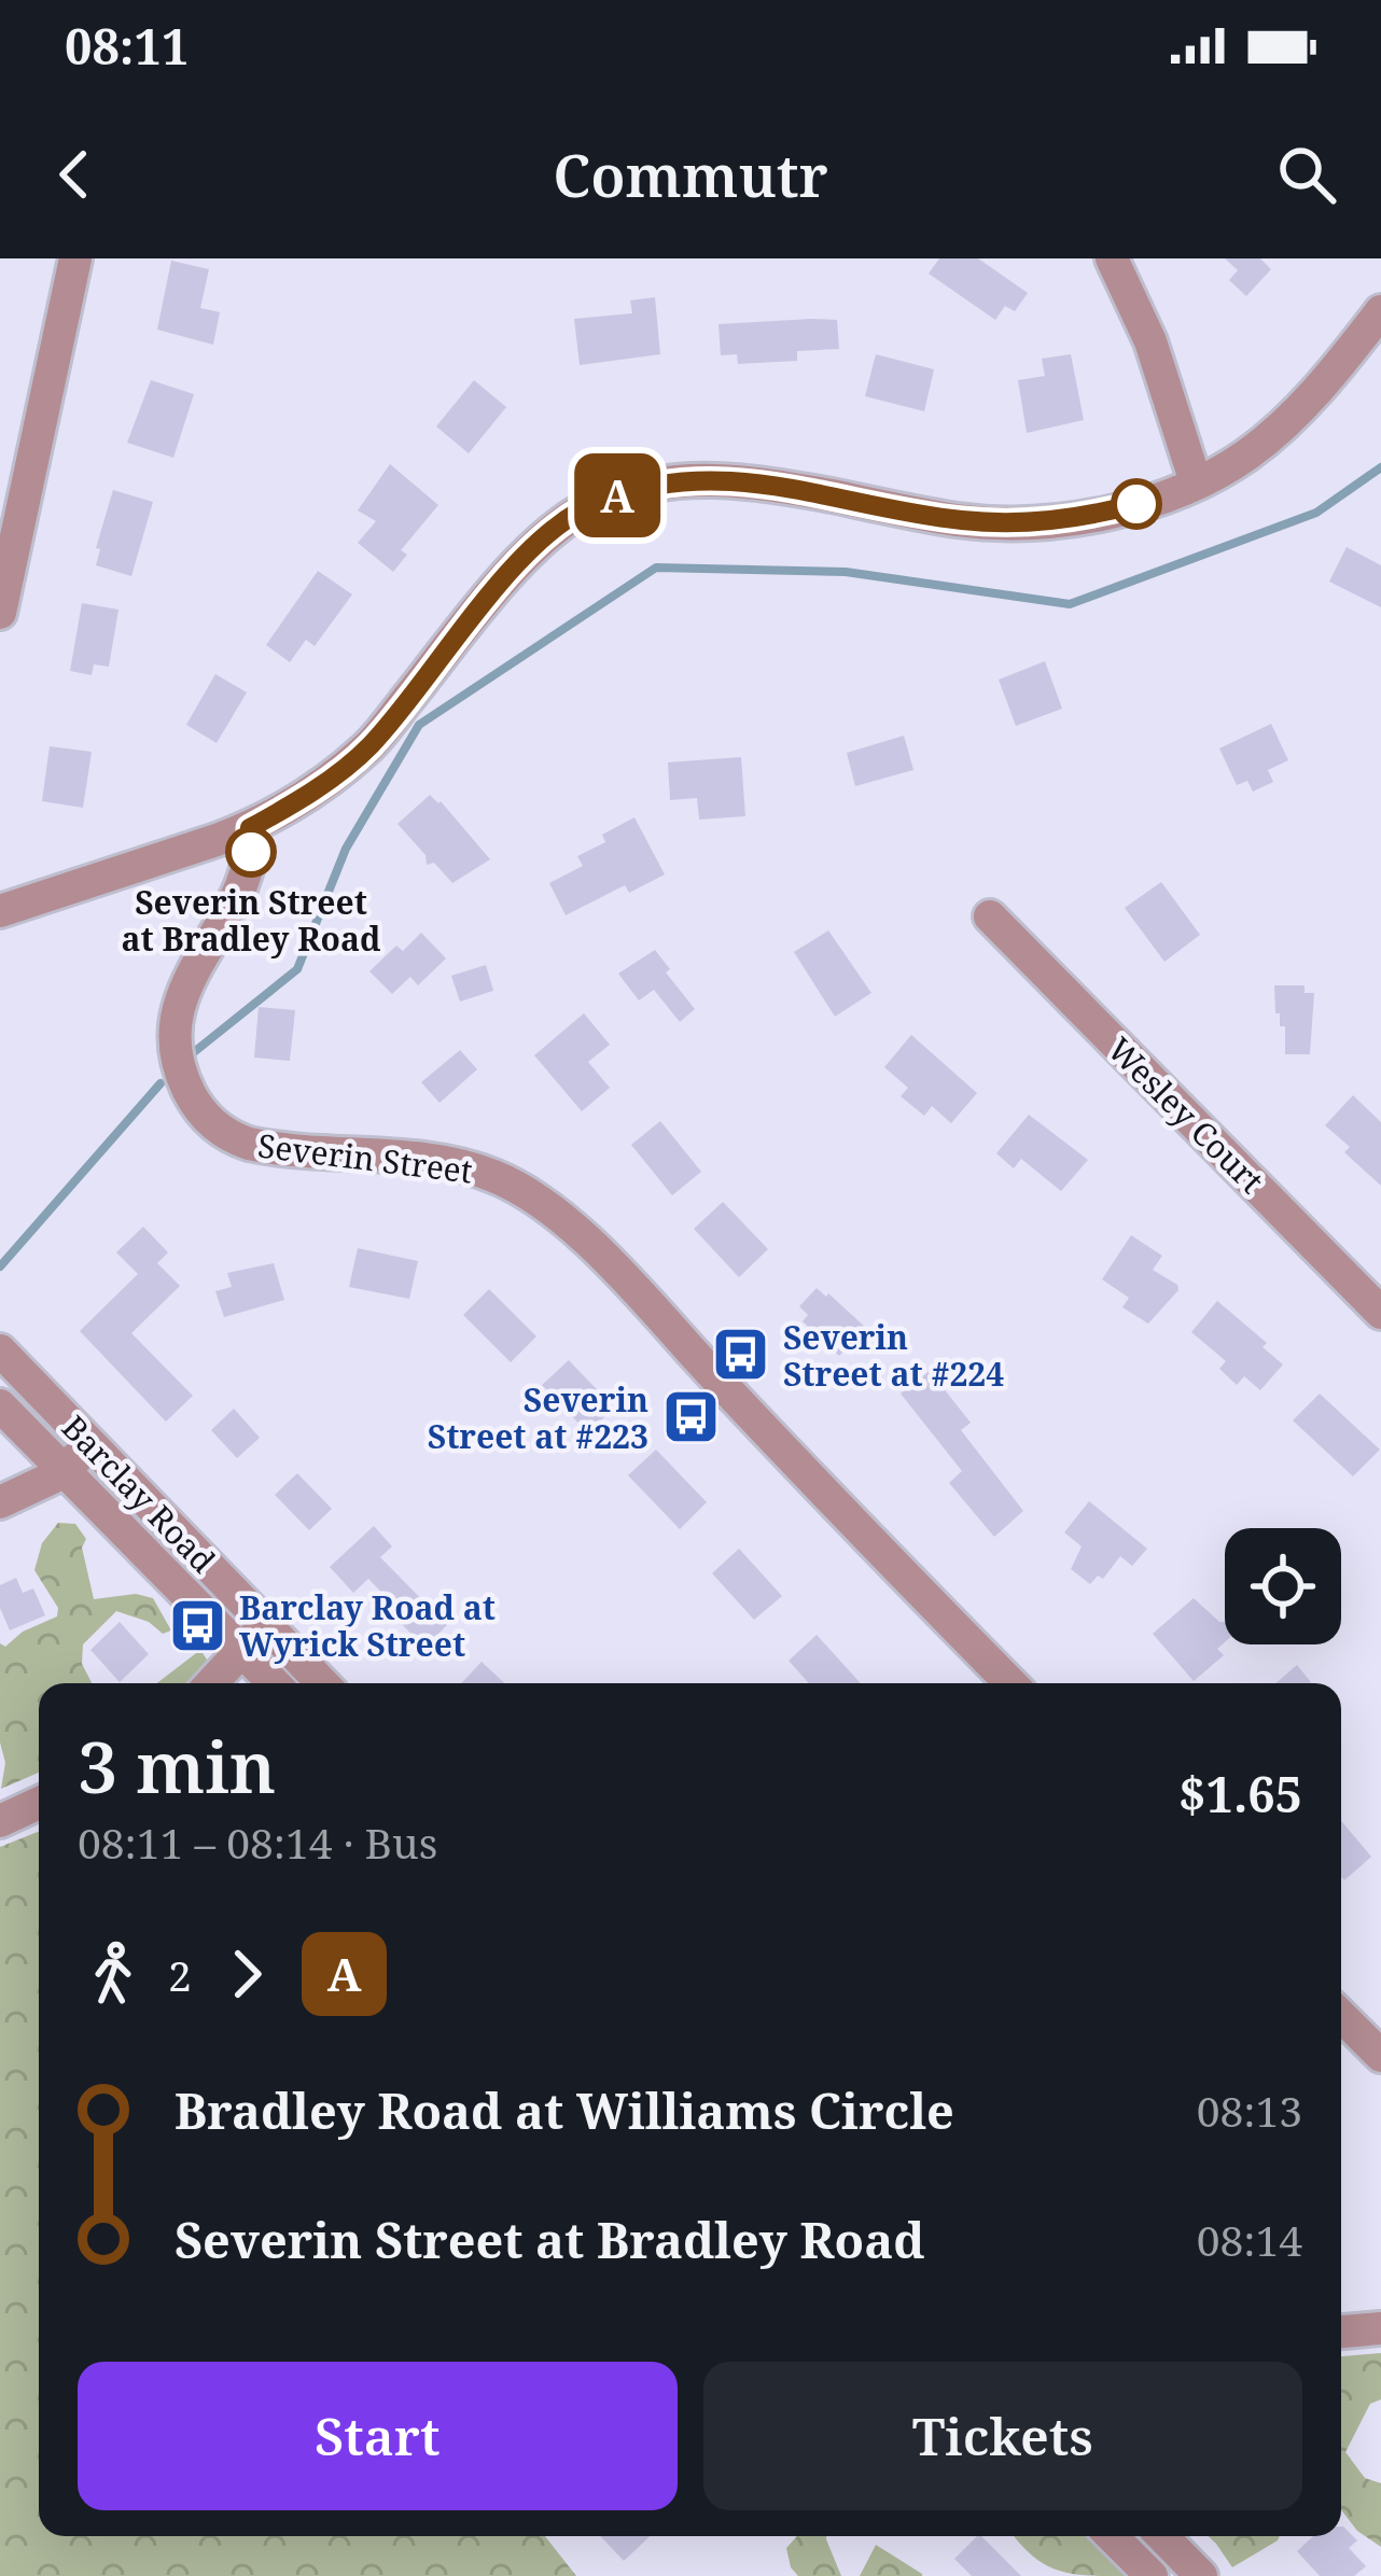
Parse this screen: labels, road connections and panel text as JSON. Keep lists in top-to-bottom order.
{
  "streets": {
    "street": ["Wesley Court", "Severin Street", "Barclay Road"]
  },
  "places": {
    "other": ["Severin Street at Bradley Road"],
    "bus stop": ["Severin Street at #224", "Severin Street at #223", "Barclay Road at Wyrick Street"]
  },
  "lines": ["bus line A"],
  "page": {
    "status": "08:11",
    "header": "Commutr",
    "on_map": "A",
    "heading": ["3 min", "08:11 – 08:14 · Bus", "$1.65"],
    "legs": ["2", "A"],
    "list": [
      {
        "name": "Bradley Road at Williams Circle",
        "value": "08:13"
      },
      {
        "name": "Severin Street at Bradley Road",
        "value": "08:14"
      }
    ],
    "buttons": ["Start", "Tickets"]
  }
}
